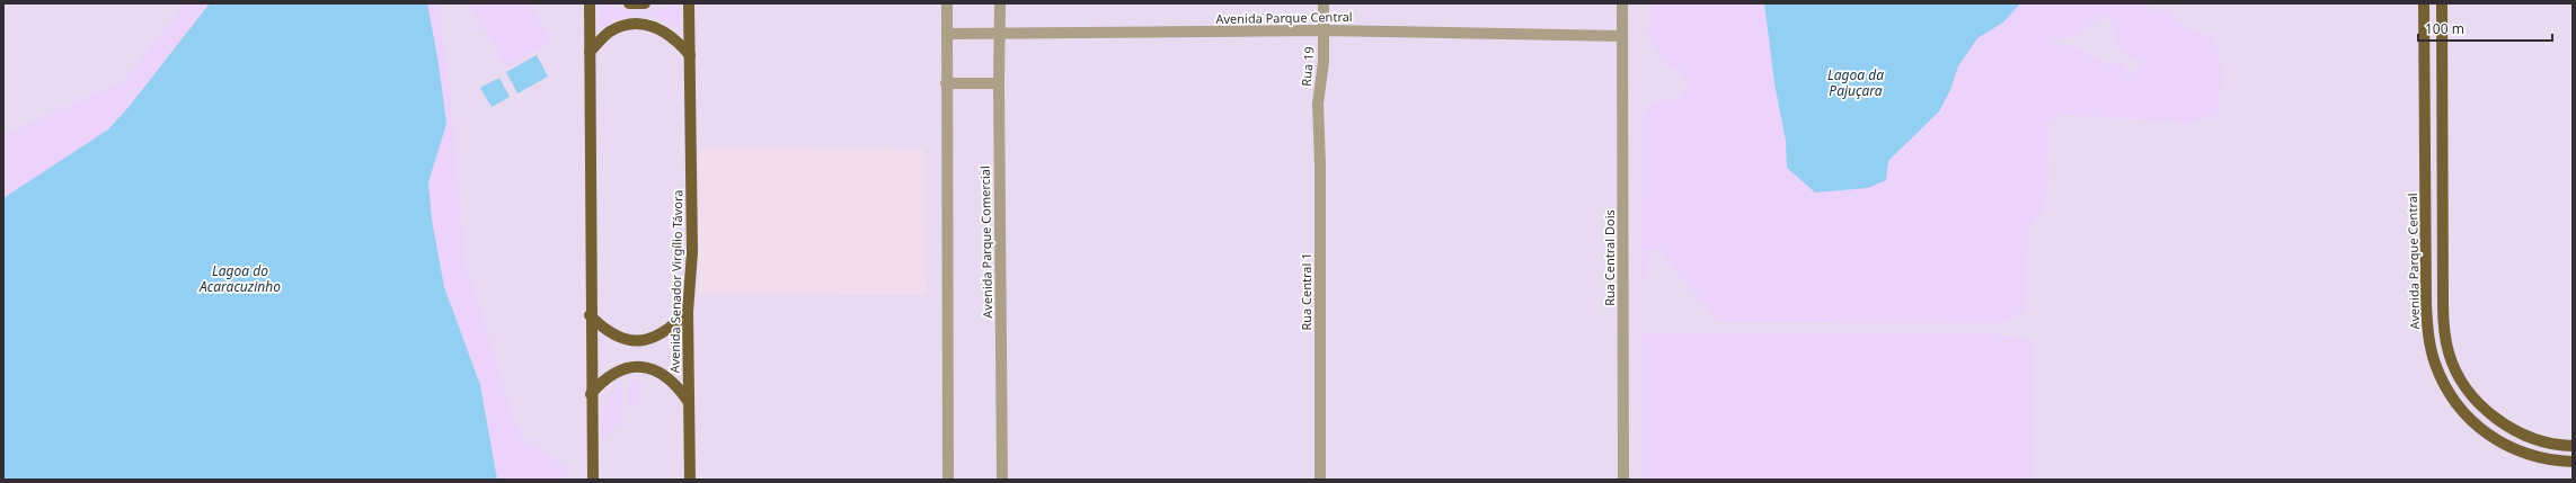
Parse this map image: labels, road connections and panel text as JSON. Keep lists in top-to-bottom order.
{
  "streets": {
    "main road": ["Avenida Parque Central", "Avenida Senador Virgílio Távora"],
    "street": [
      "Rua 19",
      "Avenida Parque Comercial",
      "Rua Central Dois",
      "Rua Central 1"
    ]
  },
  "crossings": [
    ["Avenida Parque Central", "Rua 19"],
    ["Avenida Parque Central", "Avenida Parque Comercial"],
    ["Avenida Parque Central", "Rua Central Dois"],
    ["Rua 19", "Rua Central 1"]
  ],
  "water": ["Lagoa da Pajuçara", "Lagoa do Acaracuzinho"],
  "scale_bar": "100 m"
}
